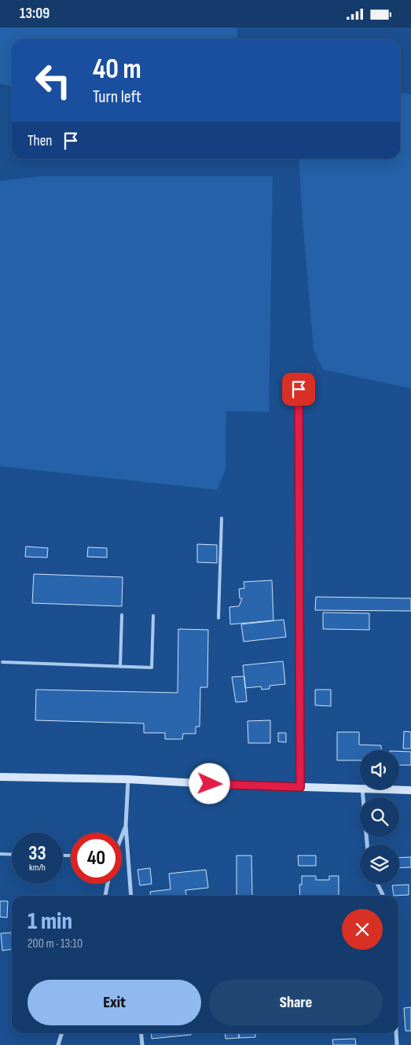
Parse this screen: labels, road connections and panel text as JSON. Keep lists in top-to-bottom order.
{
  "page": {
    "status": "13:09",
    "turn": ["40 m", "Turn left"],
    "then": "Then",
    "speed": "33 km/h",
    "limit": "40",
    "heading": ["1 min", "200 m · 13:10"],
    "buttons": ["Exit", "Share"]
  }
}
